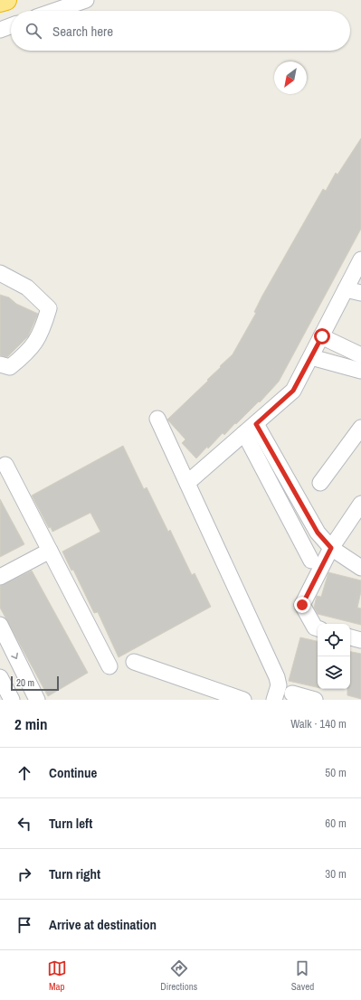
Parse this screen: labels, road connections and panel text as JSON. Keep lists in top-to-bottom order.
{
  "scale_bar": "20 m",
  "north": "bottom left",
  "page": {
    "search": "Search here",
    "scale": "20 m",
    "heading": ["2 min", "Walk · 140 m"],
    "list": [
      ["Continue", "50 m"],
      ["Turn left", "60 m"],
      ["Turn right", "30 m"],
      "Arrive at destination"
    ],
    "nav": ["Map", "Directions", "Saved"]
  }
}
